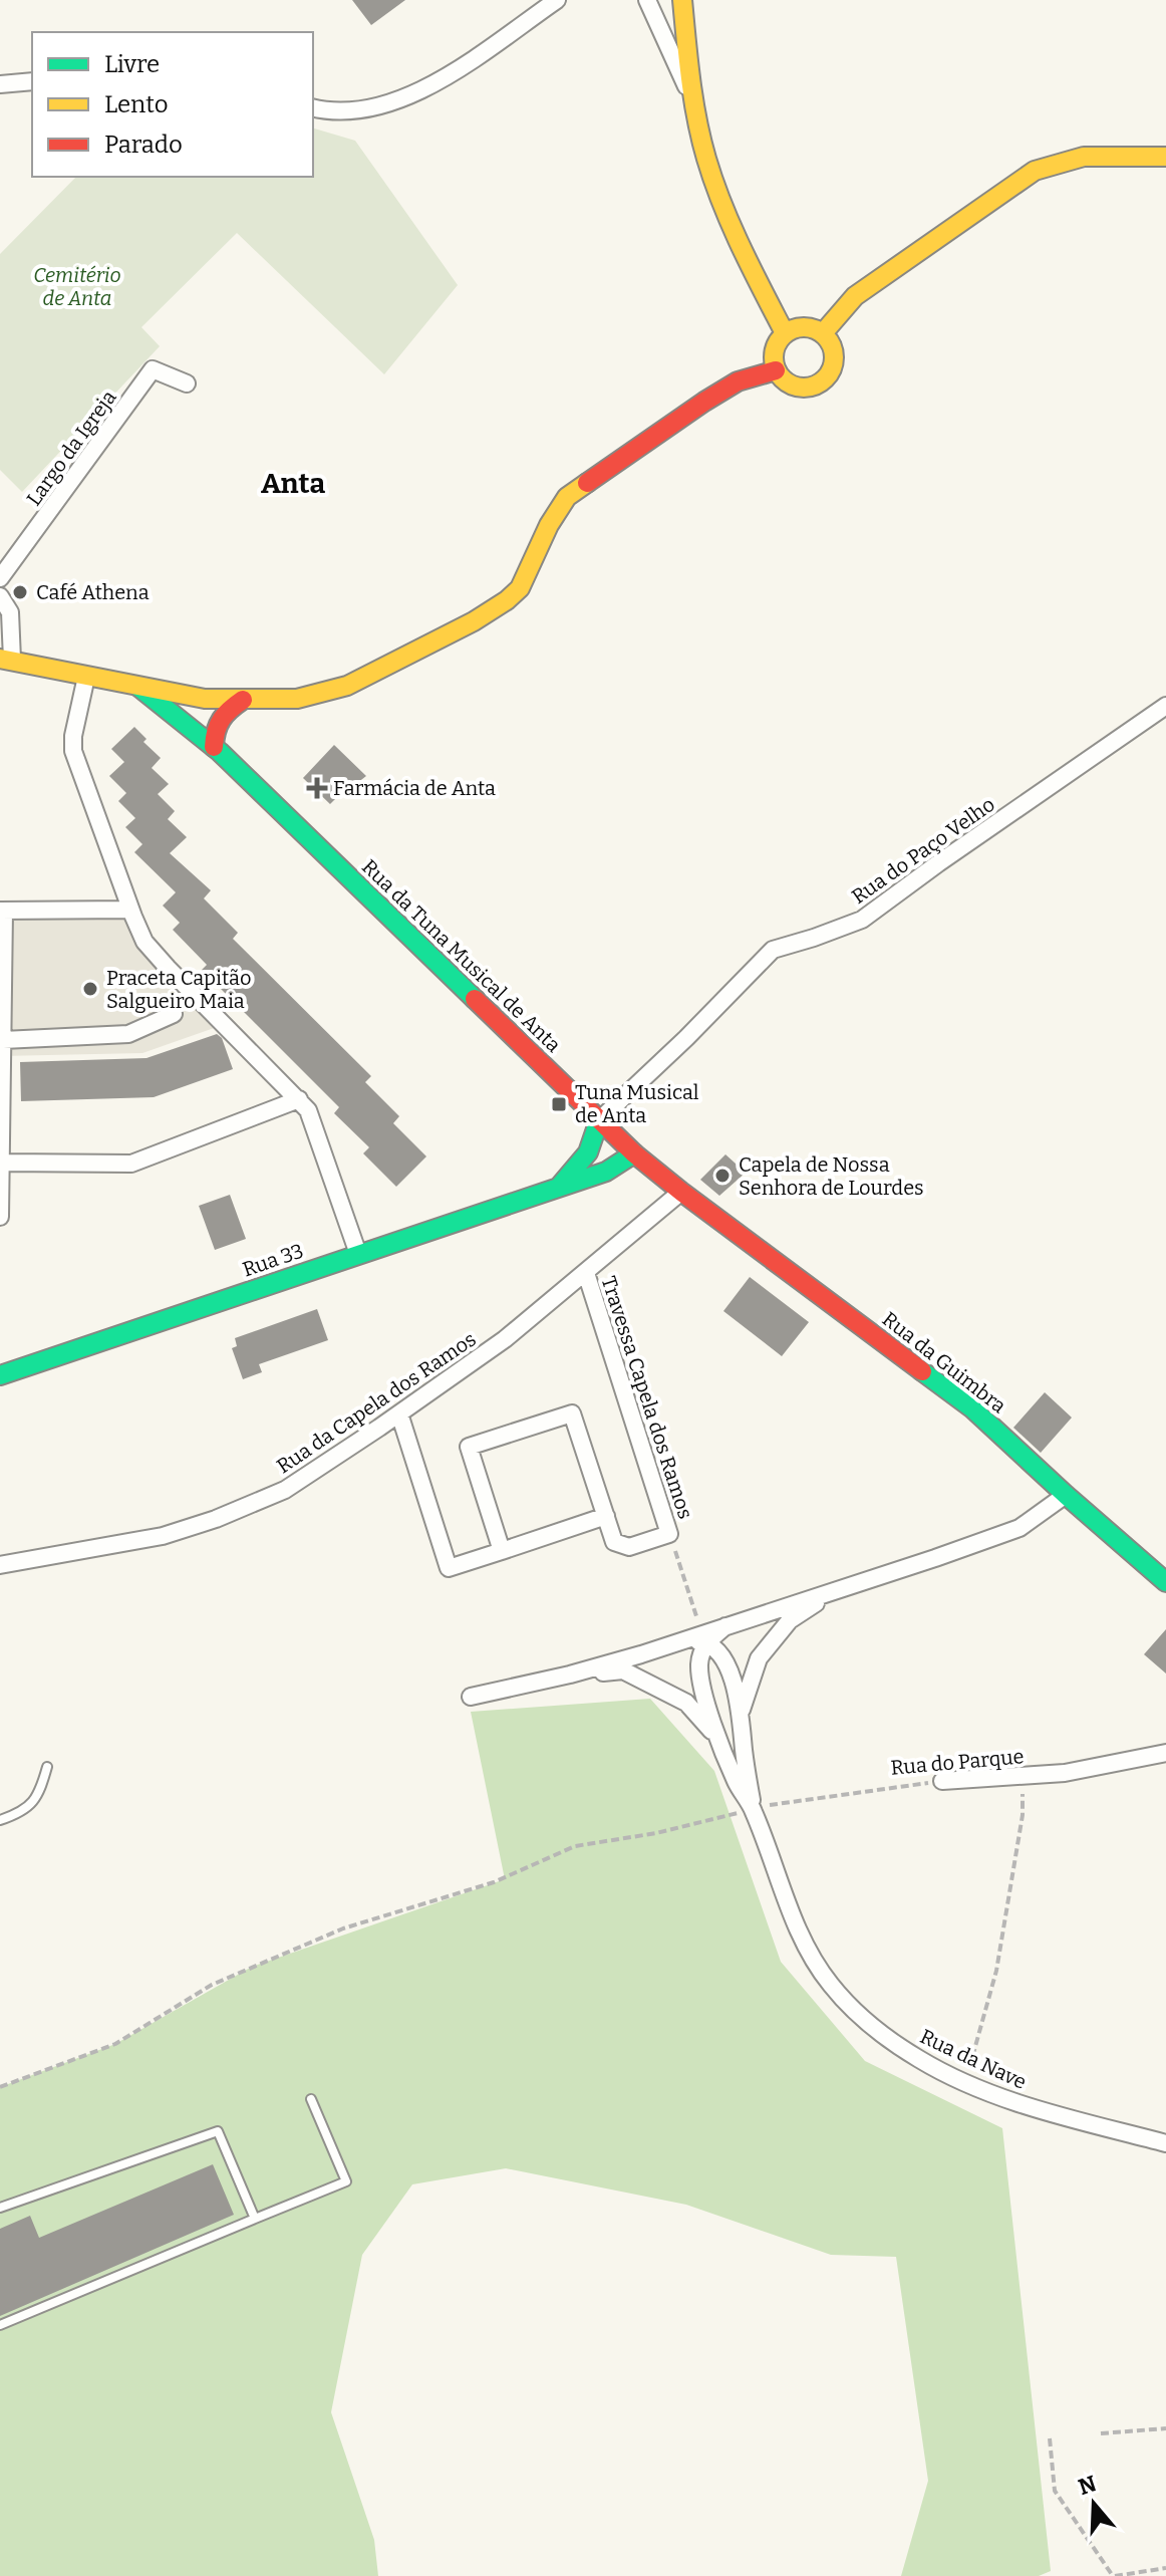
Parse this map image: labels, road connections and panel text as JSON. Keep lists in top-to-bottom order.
{
  "streets": {
    "street": [
      "Largo da Igreja",
      "Rua do Paço Velho",
      "Rua da Tuna Musical de Anta",
      "Rua 33",
      "Rua da Guimbra",
      "Travessa Capela dos Ramos",
      "Rua da Capela dos Ramos",
      "Rua do Parque",
      "Rua da Nave"
    ]
  },
  "crossings": [
    ["Rua do Paço Velho", "Rua da Tuna Musical de Anta"],
    ["Rua da Tuna Musical de Anta", "Rua 33"],
    ["Rua da Tuna Musical de Anta", "Rua da Guimbra"],
    ["Rua da Tuna Musical de Anta", "Rua da Capela dos Ramos"],
    ["Rua da Guimbra", "Rua da Capela dos Ramos"],
    ["Rua da Guimbra", "Rua da Nave"],
    ["Travessa Capela dos Ramos", "Rua da Capela dos Ramos"],
    ["Rua do Parque", "Rua da Nave"]
  ],
  "districts": ["Anta"],
  "parks": ["Cemitério de Anta"],
  "places": {
    "other": ["Café Athena", "Praceta Capitão Salgueiro Maia", "Capela de Nossa Senhora de Lourdes"],
    "health": ["Farmácia de Anta"],
    "transit": ["Tuna Musical de Anta"]
  },
  "legend": ["Livre", "Lento", "Parado"],
  "north": "top"
}
